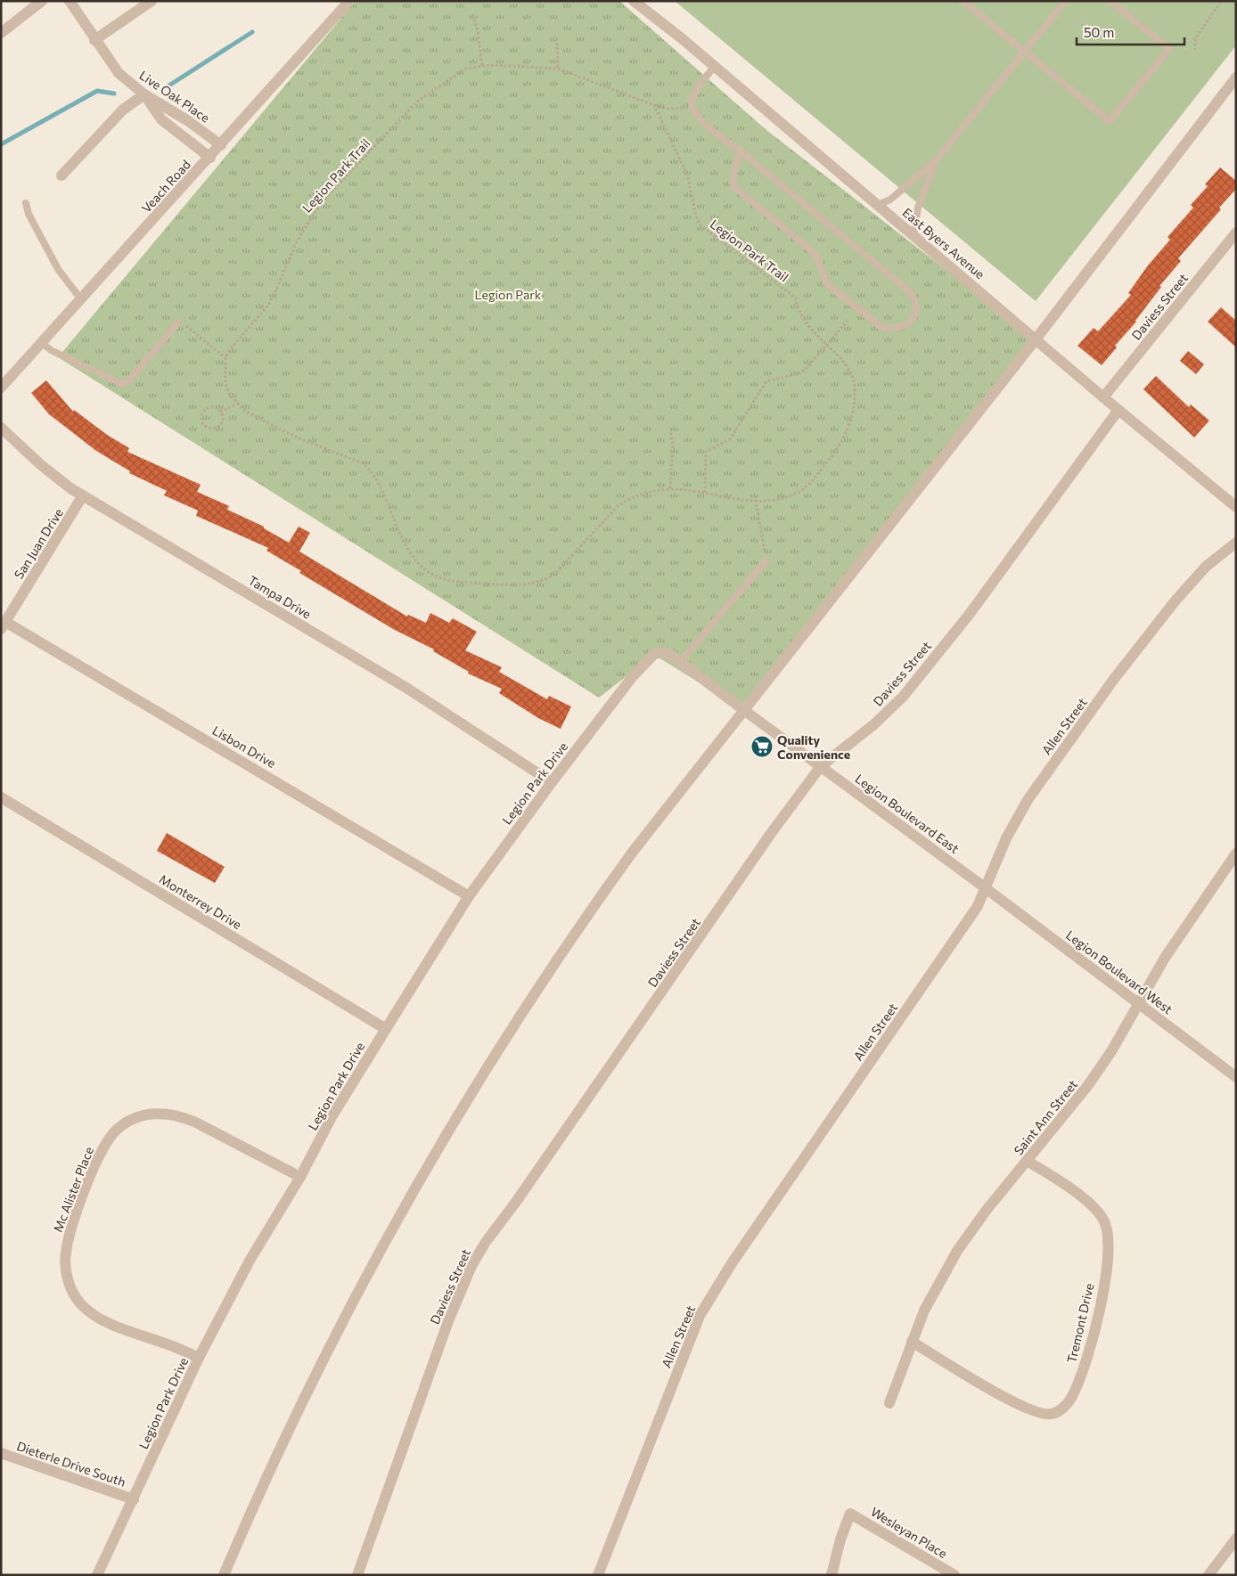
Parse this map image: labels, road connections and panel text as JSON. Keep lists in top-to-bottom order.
{
  "streets": {
    "street": [
      "Live Oak Place",
      "Veach Road",
      "East Byers Avenue",
      "Daviess Street",
      "San Juan Drive",
      "Tampa Drive",
      "Allen Street",
      "Lisbon Drive",
      "Legion Park Drive",
      "Legion Boulevard East",
      "Monterrey Drive",
      "Legion Boulevard West",
      "Saint Ann Street",
      "Mc Alister Place",
      "Tremont Drive",
      "Dieterle Drive South",
      "Wesleyan Place"
    ],
    "path": ["Legion Park Trail"]
  },
  "crossings": [
    ["Live Oak Place", "Veach Road"],
    ["East Byers Avenue", "Daviess Street"],
    ["Daviess Street", "Legion Boulevard East"],
    ["San Juan Drive", "Tampa Drive"],
    ["San Juan Drive", "Lisbon Drive"],
    ["Tampa Drive", "Legion Park Drive"],
    ["Allen Street", "Legion Boulevard East"],
    ["Allen Street", "Legion Boulevard West"],
    ["Lisbon Drive", "Legion Park Drive"],
    ["Legion Park Drive", "Legion Boulevard East"],
    ["Legion Park Drive", "Monterrey Drive"],
    ["Legion Park Drive", "Mc Alister Place"],
    ["Legion Park Drive", "Dieterle Drive South"],
    ["Legion Boulevard East", "Legion Boulevard West"],
    ["Legion Boulevard West", "Saint Ann Street"],
    ["Saint Ann Street", "Tremont Drive"]
  ],
  "parks": ["Legion Park"],
  "places": {
    "supermarket": ["Quality Convenience"]
  },
  "scale_bar": "50 m"
}
